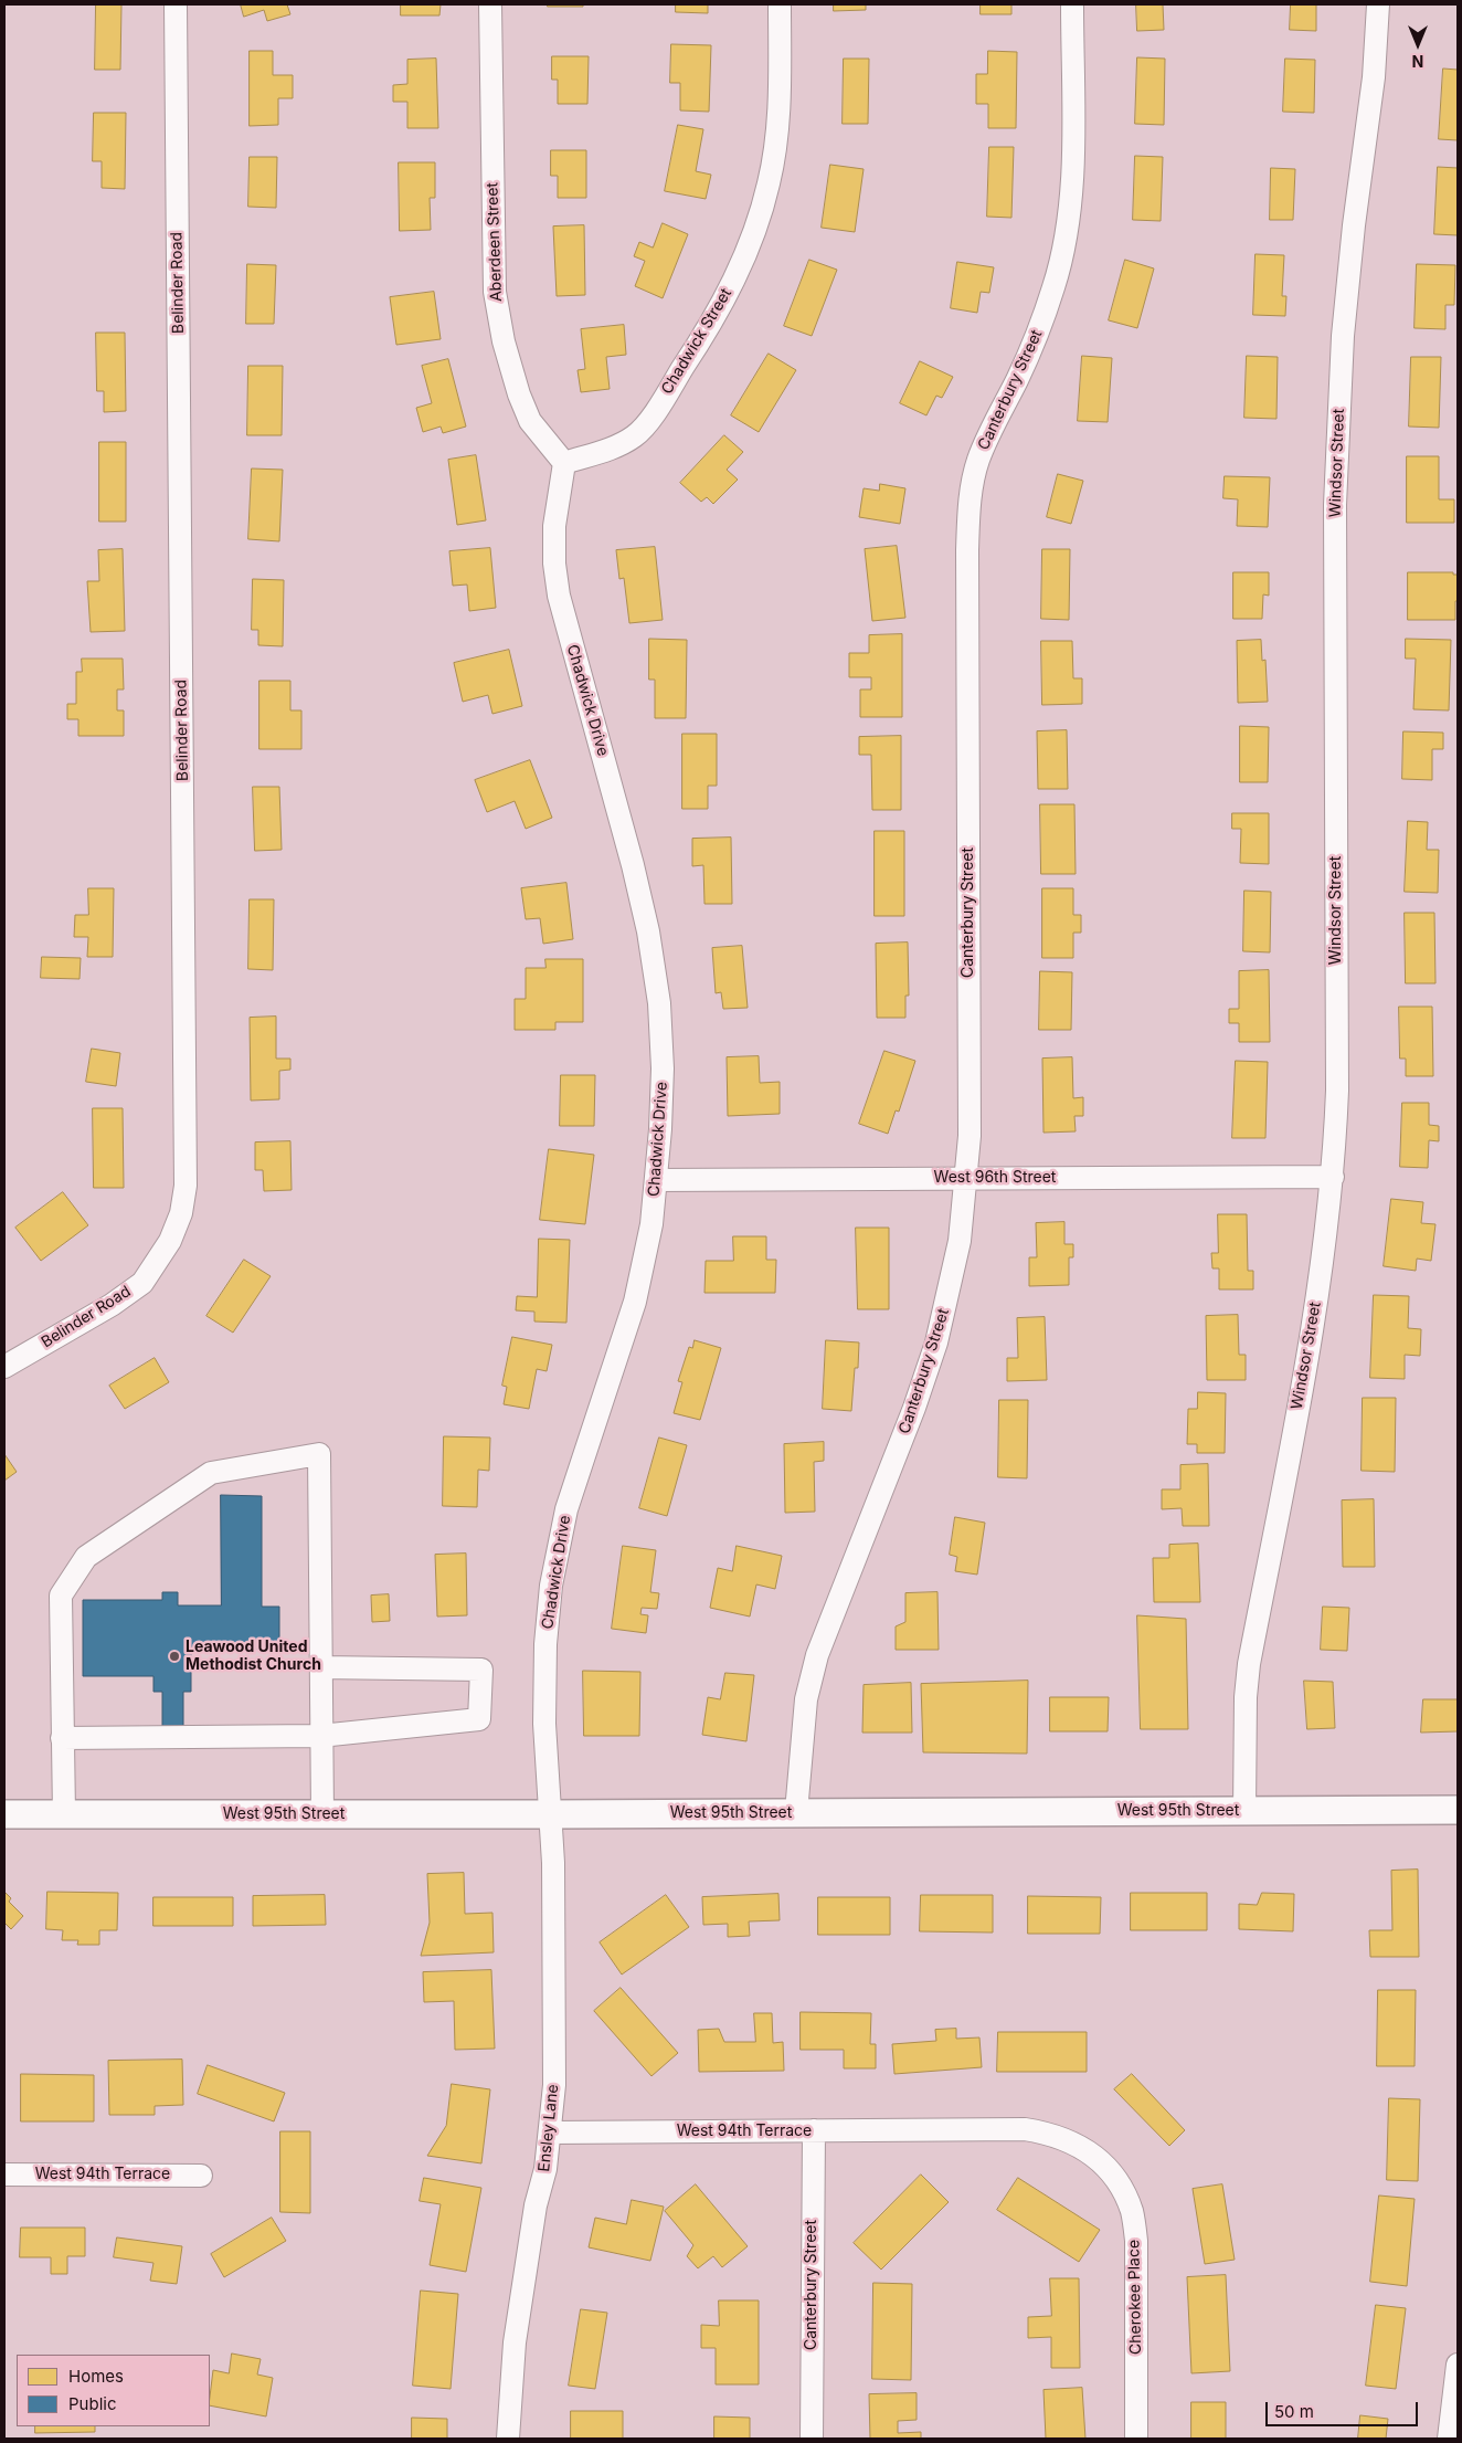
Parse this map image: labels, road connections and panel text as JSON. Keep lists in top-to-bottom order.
{
  "streets": {
    "main road": ["West 95th Street"],
    "street": [
      "Aberdeen Street",
      "Belinder Road",
      "Chadwick Street",
      "Canterbury Street",
      "Windsor Street",
      "Chadwick Drive",
      "West 96th Street",
      "Ensley Lane",
      "West 94th Terrace",
      "Cherokee Place"
    ]
  },
  "crossings": [
    ["Aberdeen Street", "Chadwick Street"],
    ["Aberdeen Street", "Chadwick Drive"],
    ["Chadwick Street", "Chadwick Drive"],
    ["Canterbury Street", "West 96th Street"],
    ["Canterbury Street", "West 95th Street"],
    ["Canterbury Street", "West 94th Terrace"],
    ["Windsor Street", "West 96th Street"],
    ["Windsor Street", "West 95th Street"],
    ["Chadwick Drive", "West 96th Street"],
    ["Chadwick Drive", "West 95th Street"],
    ["Chadwick Drive", "Ensley Lane"],
    ["West 95th Street", "Ensley Lane"],
    ["Ensley Lane", "West 94th Terrace"],
    ["West 94th Terrace", "Cherokee Place"]
  ],
  "places": ["Leawood United Methodist Church"],
  "legend": ["Homes", "Public"],
  "scale_bar": "50 m",
  "north": "bottom"
}
